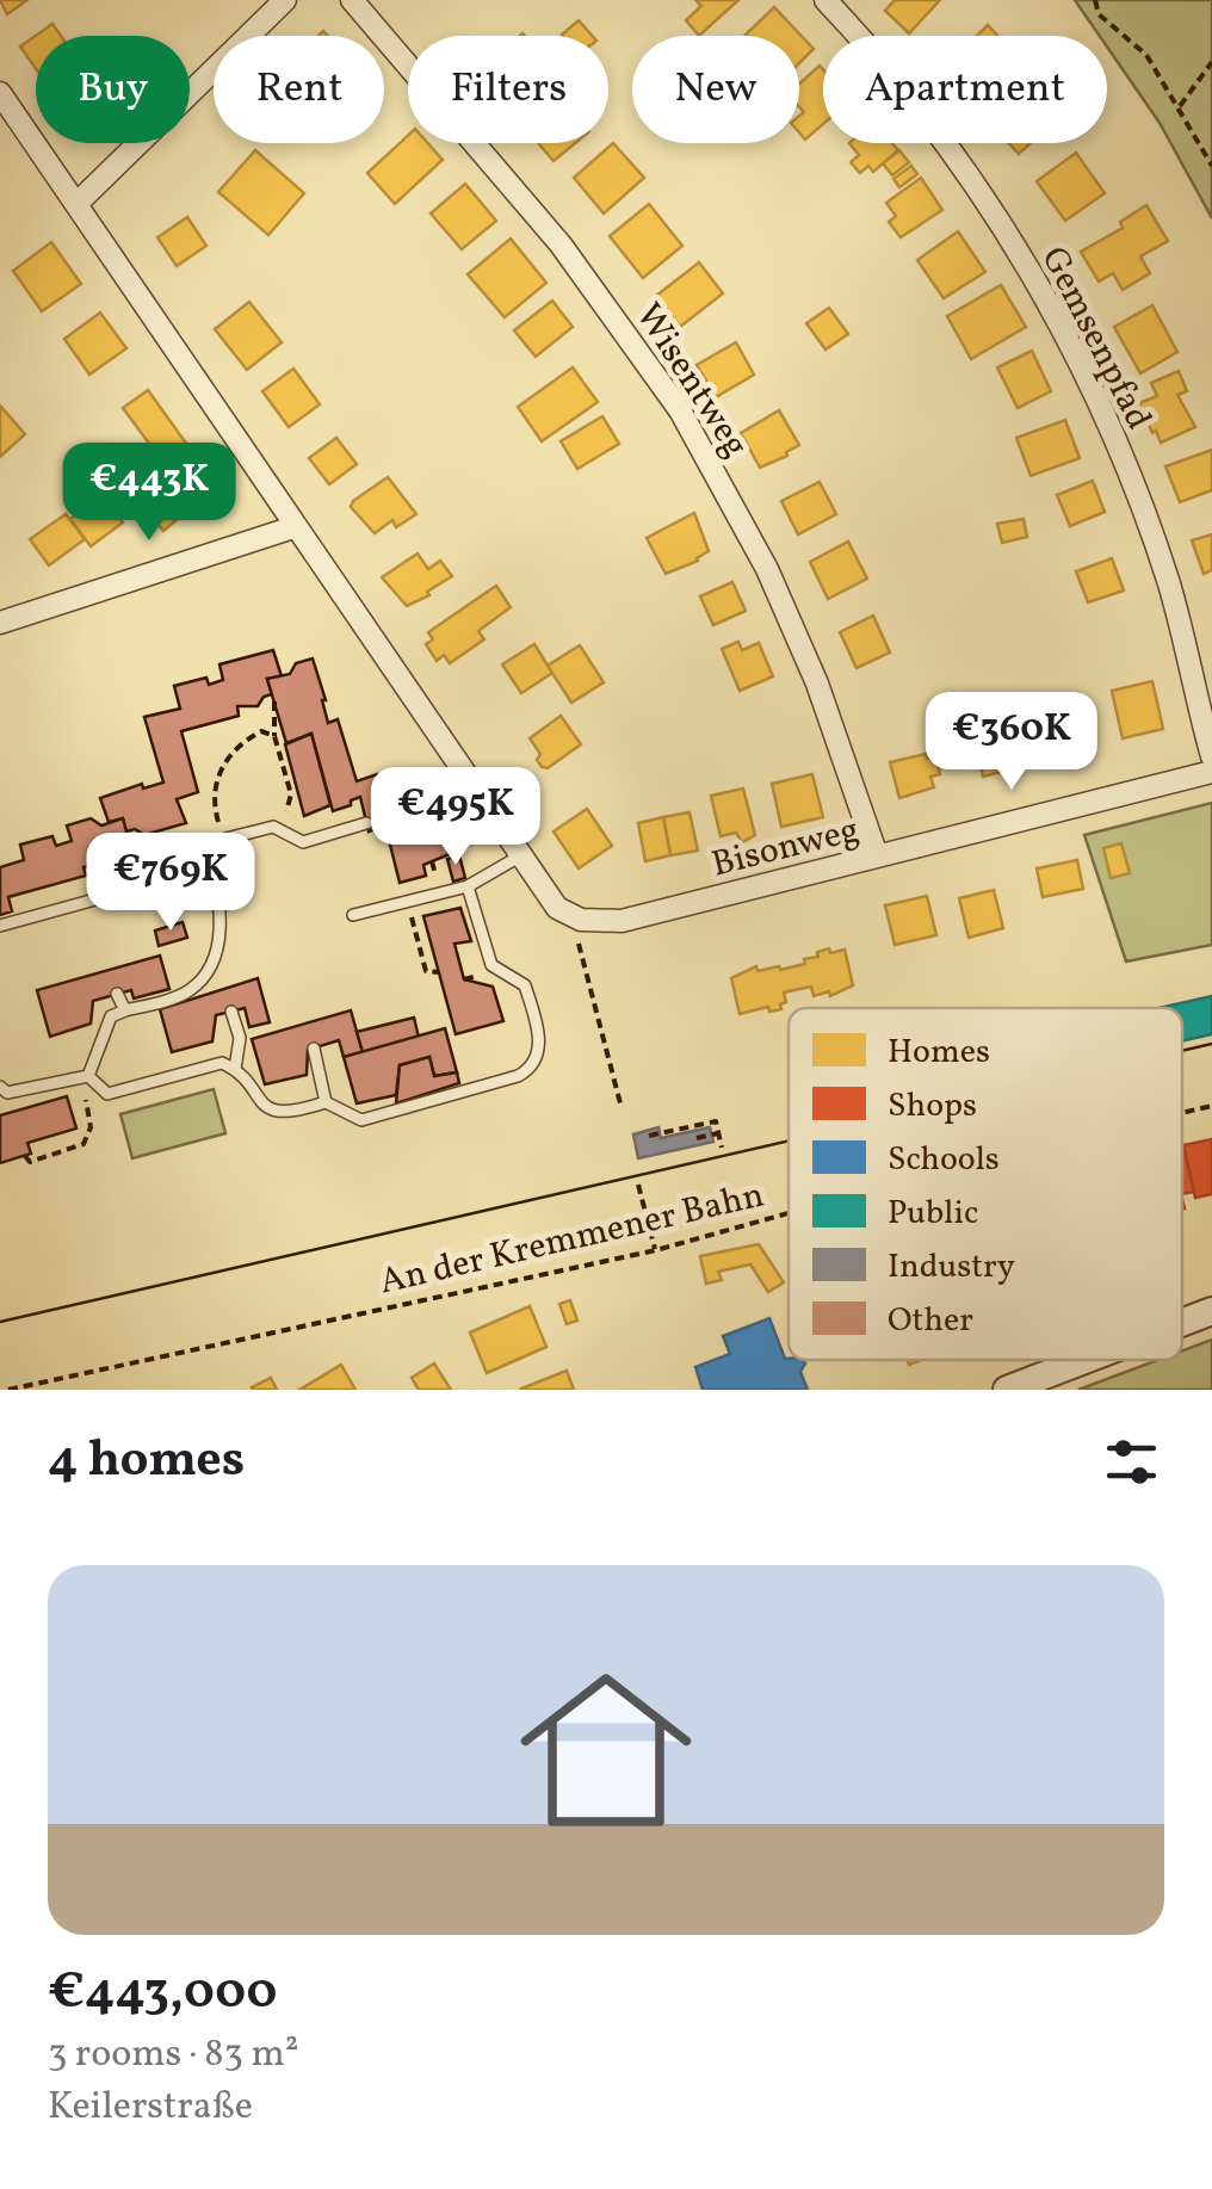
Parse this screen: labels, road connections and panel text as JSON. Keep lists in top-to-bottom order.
{
  "streets": {
    "street": ["Gemsenpfad", "Wisentweg", "Bisonweg"],
    "path": ["An der Kremmener Bahn"]
  },
  "crossings": [
    ["Wisentweg", "Bisonweg"]
  ],
  "legend": [
    "Homes",
    "Shops",
    "Schools",
    "Public",
    "Industry",
    "Other"
  ],
  "page": {
    "chip": [
      "Buy",
      "Rent",
      "Filters",
      "New",
      "Apartment"
    ],
    "price": [
      "€443K",
      "€360K",
      "€495K",
      "€769K"
    ],
    "heading": "4 homes",
    "list": [
      {
        "name": "€443,000",
        "note": "3 rooms · 83 m² · Keilerstraße"
      }
    ]
  }
}
